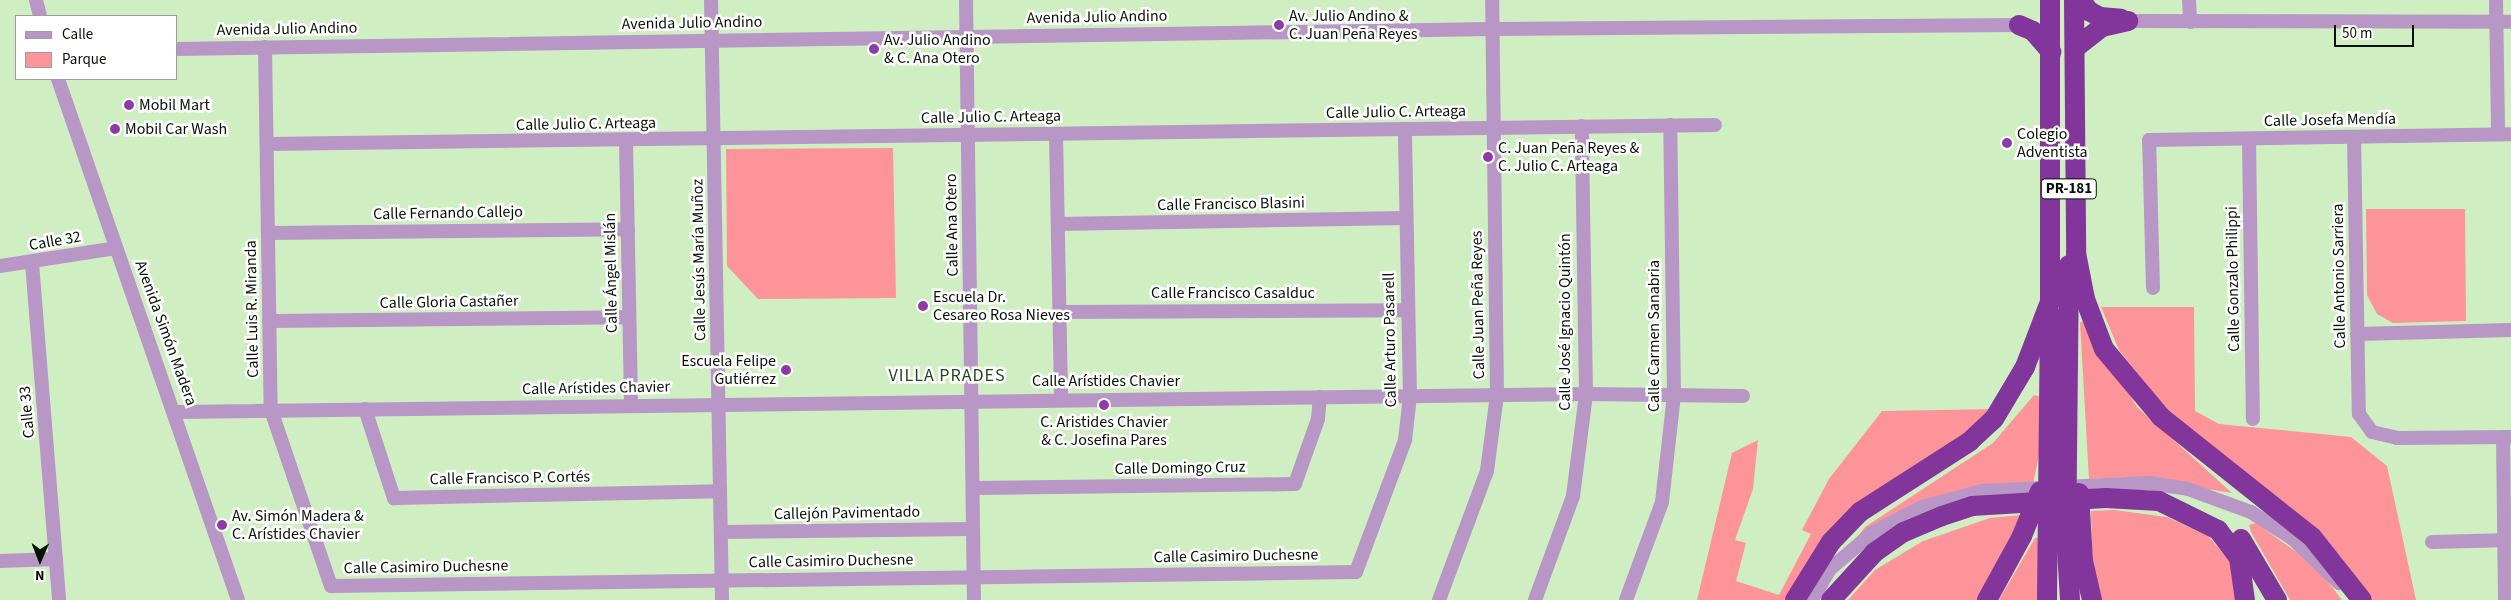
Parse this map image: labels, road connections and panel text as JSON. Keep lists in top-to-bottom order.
{
  "streets": {
    "highway": ["PR-181"],
    "street": [
      "Avenida Julio Andino",
      "Calle Julio C. Arteaga",
      "Calle Josefa Mendía",
      "Calle Francisco Blasini",
      "Calle Fernando Callejo",
      "Calle Ana Otero",
      "Calle 32",
      "Calle Jesús María Muñoz",
      "Calle Ángel Mislán",
      "Calle Antonio Sarriera",
      "Calle Gonzalo Philippi",
      "Calle Francisco Casalduc",
      "Calle Gloria Castañer",
      "Calle Juan Peña Reyes",
      "Calle Luis R. Miranda",
      "Calle José Ignacio Quintón",
      "Avenida Simón Madera",
      "Calle Carmen Sanabria",
      "Calle Arturo Pasarell",
      "Calle Arístides Chavier",
      "Calle 33",
      "Calle Domingo Cruz",
      "Calle Francisco P. Cortés",
      "Callejón Pavimentado",
      "Calle Casimiro Duchesne"
    ]
  },
  "crossings": [
    ["Avenida Julio Andino", "Calle Ana Otero"],
    ["Avenida Julio Andino", "Calle Jesús María Muñoz"],
    ["Avenida Julio Andino", "Calle Juan Peña Reyes"],
    ["Avenida Julio Andino", "Calle Luis R. Miranda"],
    ["Calle Julio C. Arteaga", "Calle Ana Otero"],
    ["Calle Julio C. Arteaga", "Calle Jesús María Muñoz"],
    ["Calle Julio C. Arteaga", "Calle Ángel Mislán"],
    ["Calle Julio C. Arteaga", "Calle Juan Peña Reyes"],
    ["Calle Julio C. Arteaga", "Calle Luis R. Miranda"],
    ["Calle Julio C. Arteaga", "Calle José Ignacio Quintón"],
    ["Calle Julio C. Arteaga", "Calle Carmen Sanabria"],
    ["Calle Julio C. Arteaga", "Calle Arturo Pasarell"],
    ["Calle Josefa Mendía", "Calle Antonio Sarriera"],
    ["Calle Josefa Mendía", "Calle Gonzalo Philippi"],
    ["Calle Francisco Blasini", "Calle Arturo Pasarell"],
    ["Calle Fernando Callejo", "Calle Ángel Mislán"],
    ["Calle Fernando Callejo", "Calle Luis R. Miranda"],
    ["Calle Ana Otero", "Calle Arístides Chavier"],
    ["Calle Ana Otero", "Calle Domingo Cruz"],
    ["Calle Ana Otero", "Callejón Pavimentado"],
    ["Calle Ana Otero", "Calle Casimiro Duchesne"],
    ["Calle 32", "Avenida Simón Madera"],
    ["Calle 32", "Calle 33"],
    ["Calle Jesús María Muñoz", "Calle Arístides Chavier"],
    ["Calle Jesús María Muñoz", "Calle Francisco P. Cortés"],
    ["Calle Jesús María Muñoz", "Callejón Pavimentado"],
    ["Calle Jesús María Muñoz", "Calle Casimiro Duchesne"],
    ["Calle Ángel Mislán", "Calle Gloria Castañer"],
    ["Calle Ángel Mislán", "Calle Arístides Chavier"],
    ["Calle Francisco Casalduc", "Calle Arturo Pasarell"],
    ["Calle Gloria Castañer", "Calle Luis R. Miranda"],
    ["Calle Juan Peña Reyes", "Calle Arístides Chavier"],
    ["Calle Luis R. Miranda", "Calle Arístides Chavier"],
    ["Calle Luis R. Miranda", "Calle Casimiro Duchesne"],
    ["Calle José Ignacio Quintón", "Calle Arístides Chavier"],
    ["Avenida Simón Madera", "Calle Arístides Chavier"],
    ["Calle Carmen Sanabria", "Calle Arístides Chavier"],
    ["Calle Arturo Pasarell", "Calle Arístides Chavier"],
    ["Calle Arturo Pasarell", "Calle Casimiro Duchesne"],
    ["Calle Arístides Chavier", "Calle Domingo Cruz"],
    ["Calle Arístides Chavier", "Calle Francisco P. Cortés"]
  ],
  "districts": ["VILLA PRADES"],
  "places": [
    "Av. Julio Andino & C. Juan Peña Reyes",
    "Av. Julio Andino & C. Ana Otero",
    "Mobil Mart",
    "Mobil Car Wash",
    "Colegio Adventista",
    "C. Juan Peña Reyes & C. Julio C. Arteaga",
    "Escuela Dr. Cesareo Rosa Nieves",
    "Escuela Felipe Gutiérrez",
    "C. Aristides Chavier & C. Josefina Pares",
    "Av. Simón Madera & C. Arístides Chavier"
  ],
  "legend": ["Calle", "Parque"],
  "scale_bar": "50 m",
  "north": "bottom"
}
